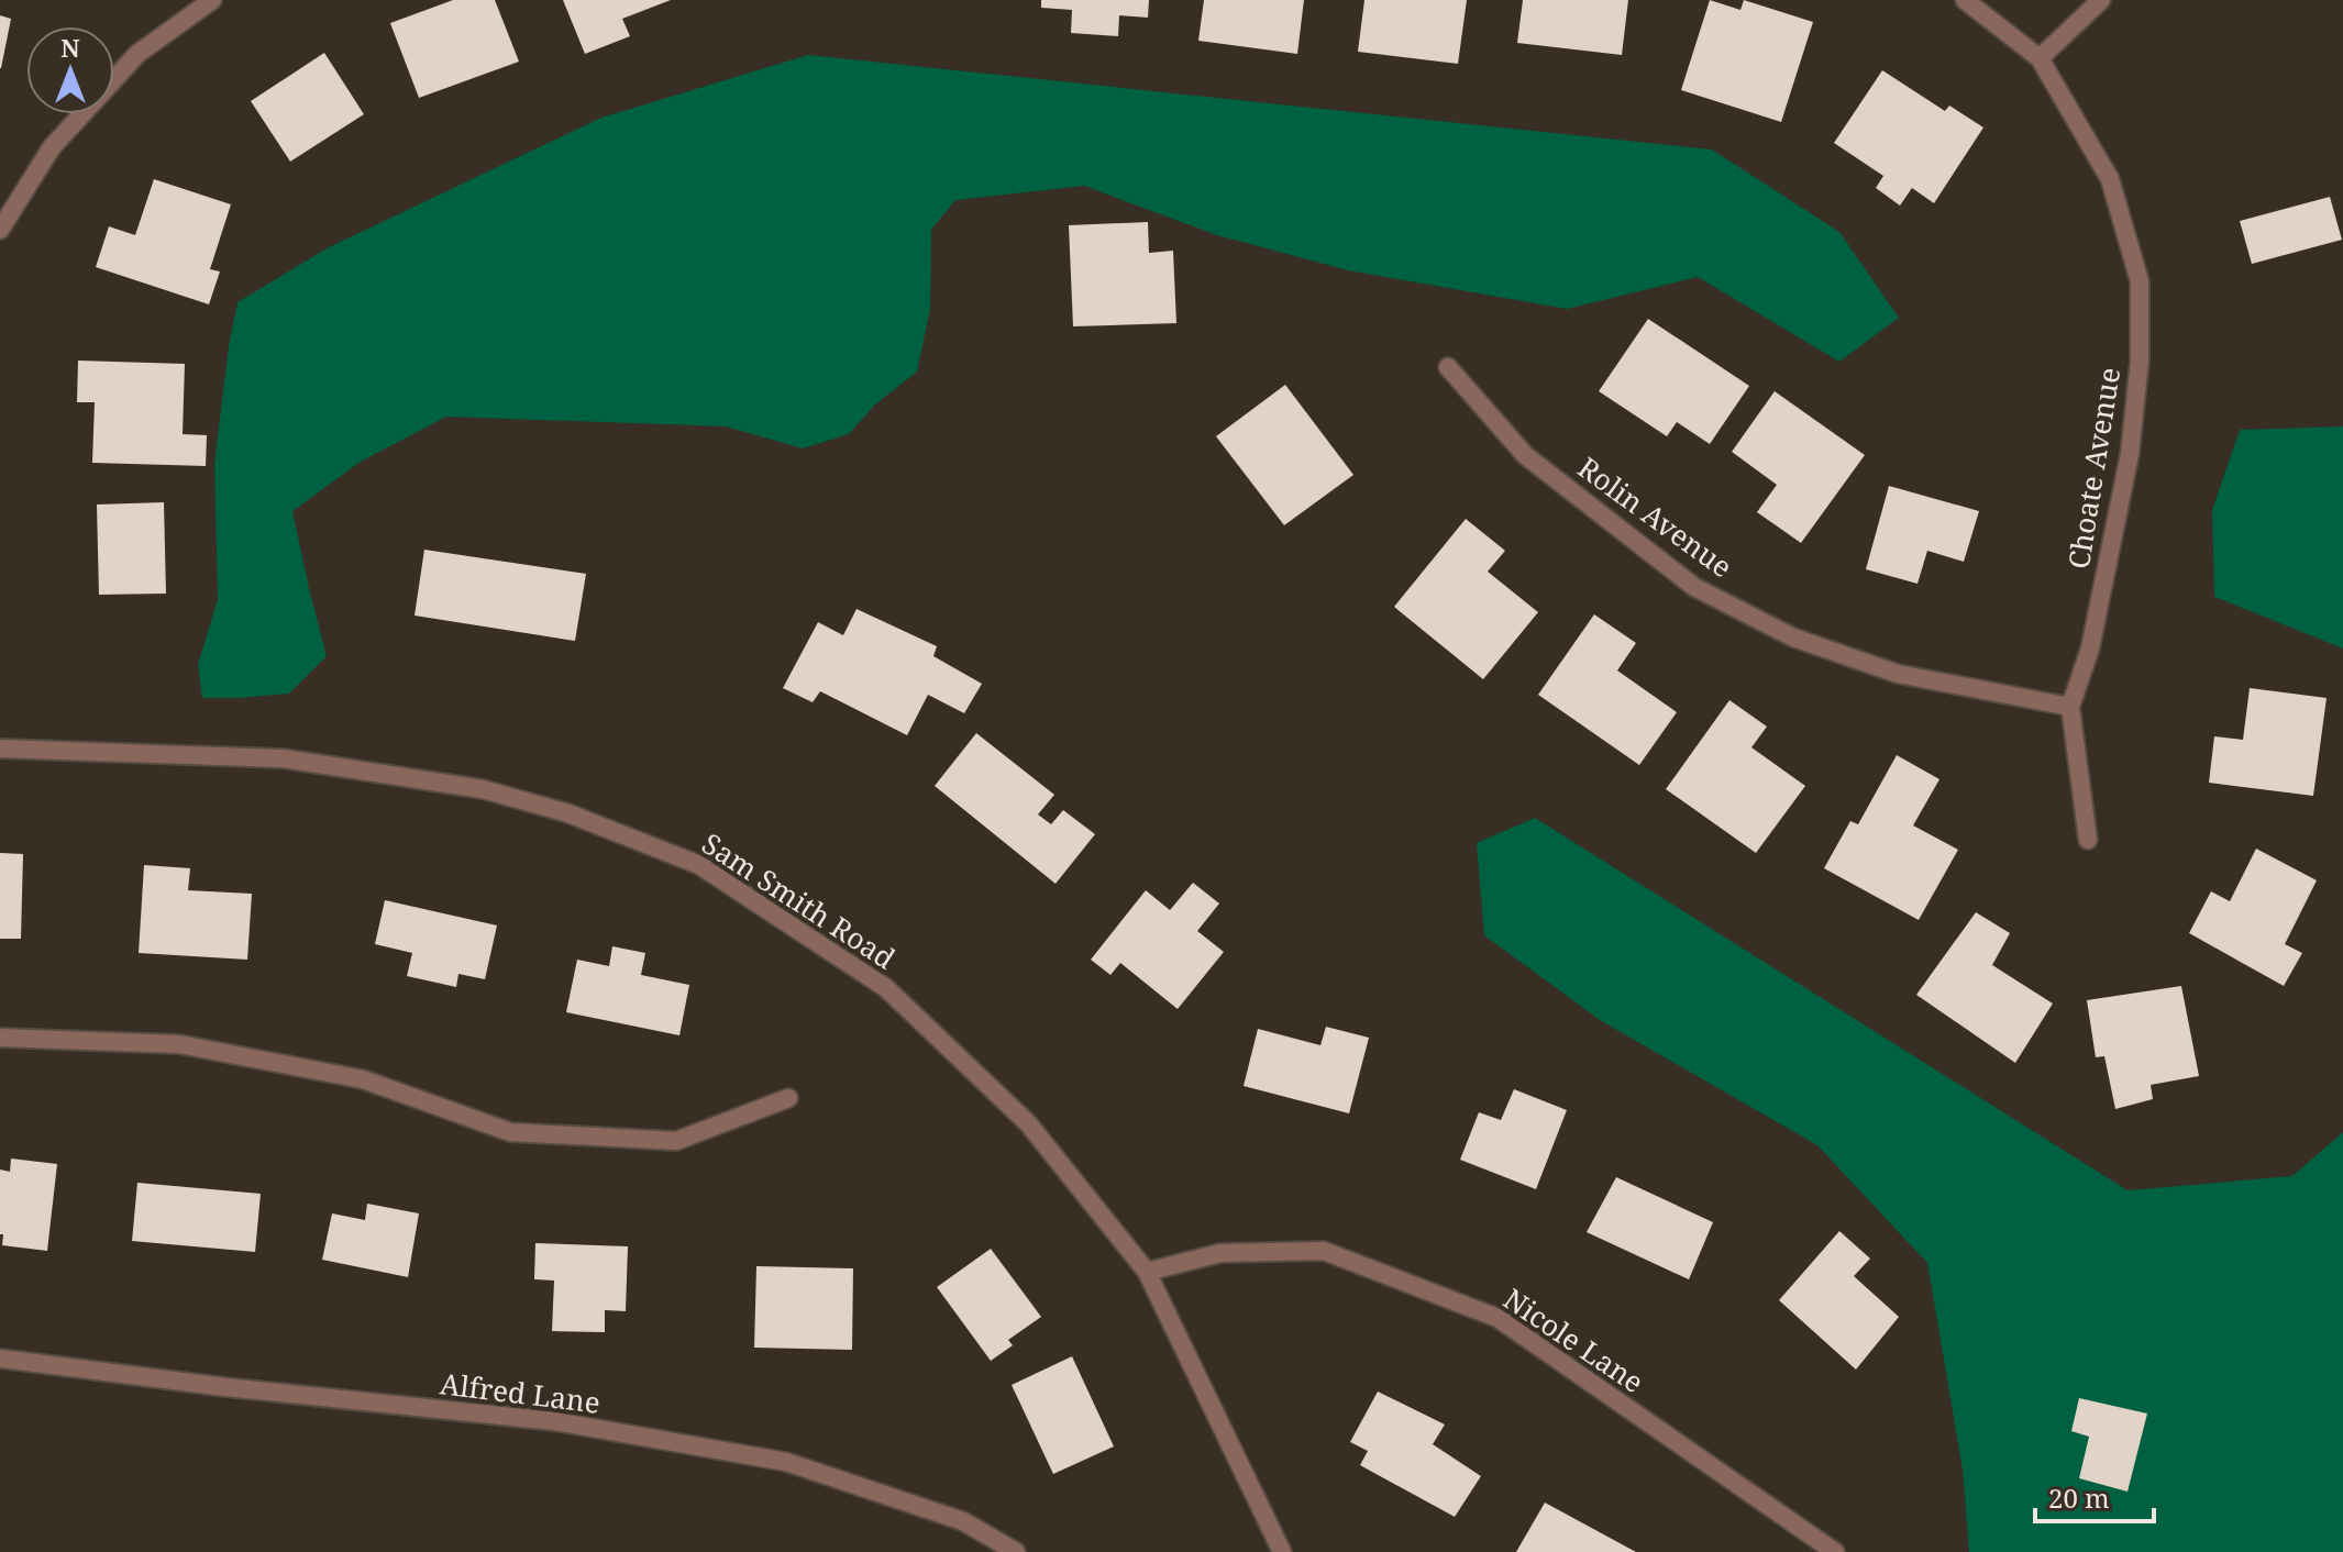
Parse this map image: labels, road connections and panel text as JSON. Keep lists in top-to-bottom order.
{
  "streets": {
    "street": [
      "Choate Avenue",
      "Rolin Avenue",
      "Sam Smith Road",
      "Nicole Lane",
      "Alfred Lane"
    ]
  },
  "crossings": [
    ["Choate Avenue", "Rolin Avenue"],
    ["Sam Smith Road", "Nicole Lane"]
  ],
  "scale_bar": "20 m",
  "north": "top"
}
